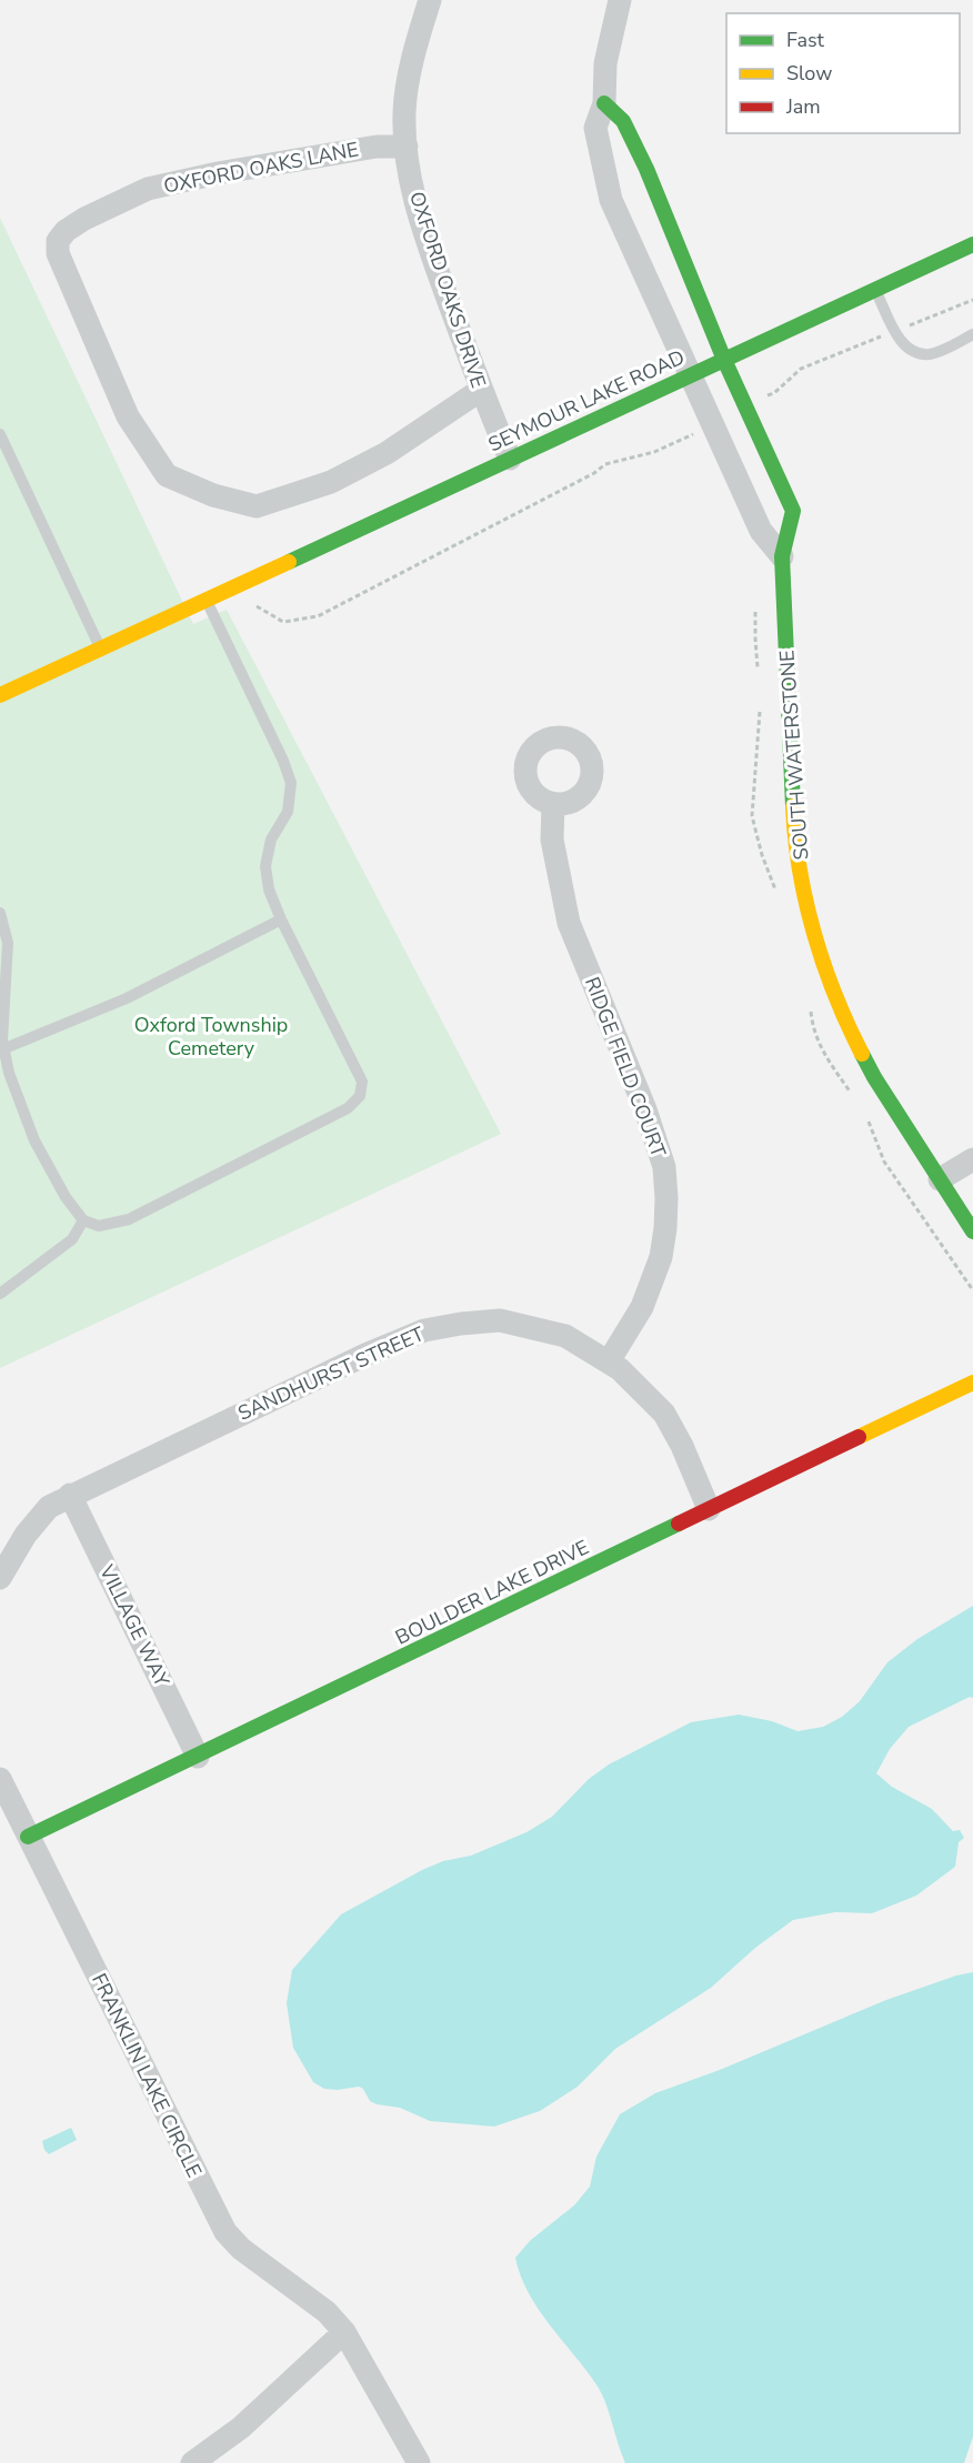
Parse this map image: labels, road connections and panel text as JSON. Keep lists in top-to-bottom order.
{
  "streets": {
    "street": [
      "OXFORD OAKS LANE",
      "OXFORD OAKS DRIVE",
      "SEYMOUR LAKE ROAD",
      "SOUTH WATERSTONE",
      "RIDGE FIELD COURT",
      "SANDHURST STREET",
      "BOULDER LAKE DRIVE",
      "VILLAGE WAY",
      "FRANKLIN LAKE CIRCLE"
    ]
  },
  "crossings": [
    ["OXFORD OAKS LANE", "OXFORD OAKS DRIVE"],
    ["OXFORD OAKS DRIVE", "SEYMOUR LAKE ROAD"],
    ["SEYMOUR LAKE ROAD", "SOUTH WATERSTONE"],
    ["RIDGE FIELD COURT", "SANDHURST STREET"],
    ["SANDHURST STREET", "BOULDER LAKE DRIVE"],
    ["SANDHURST STREET", "VILLAGE WAY"],
    ["BOULDER LAKE DRIVE", "VILLAGE WAY"],
    ["BOULDER LAKE DRIVE", "FRANKLIN LAKE CIRCLE"]
  ],
  "parks": ["Oxford Township Cemetery"],
  "legend": ["Fast", "Slow", "Jam"]
}
